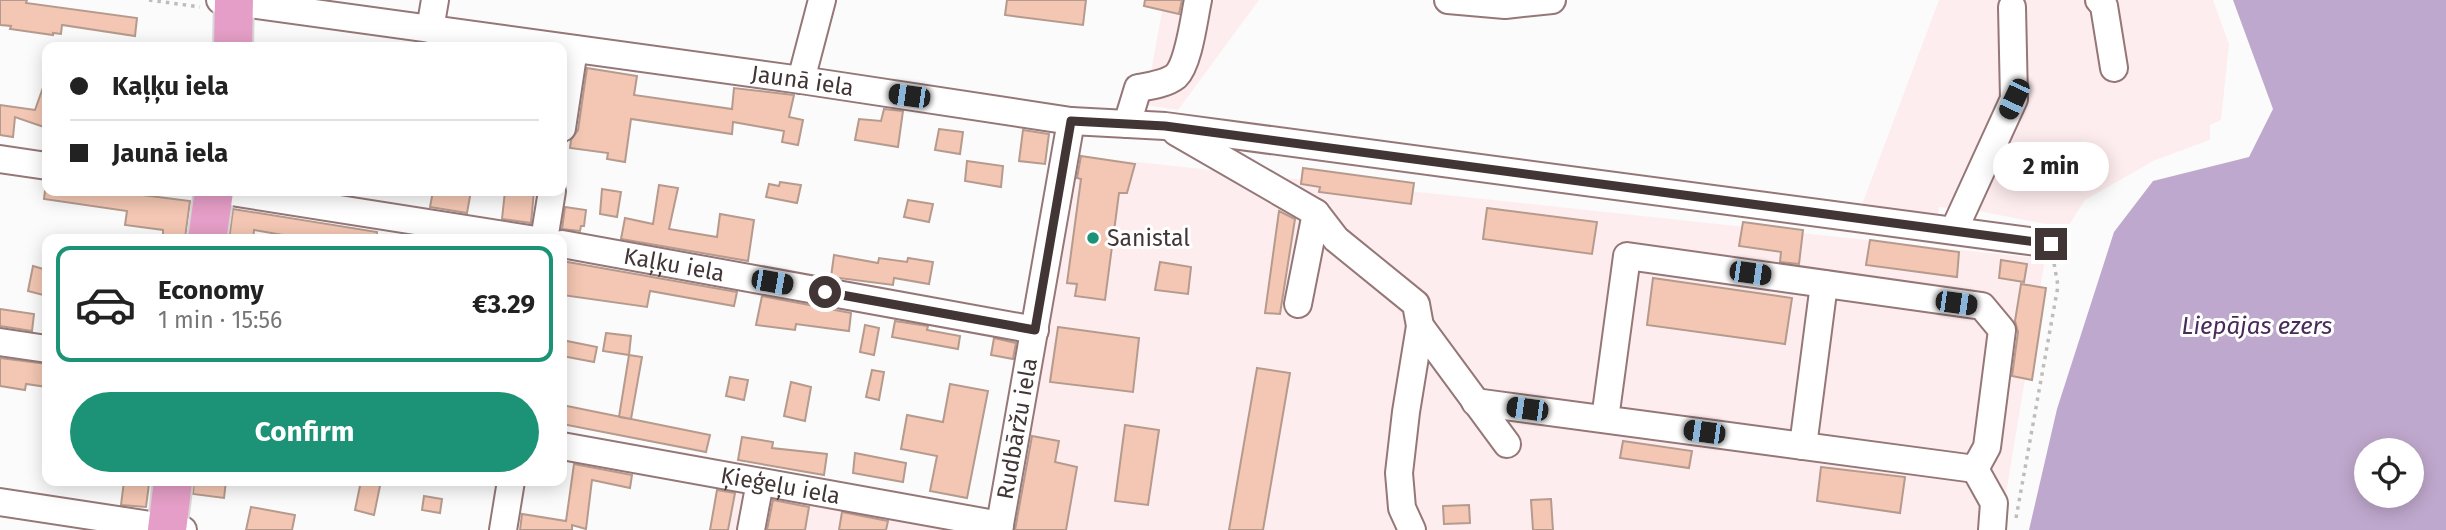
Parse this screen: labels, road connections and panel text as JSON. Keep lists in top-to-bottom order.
{
  "streets": {
    "street": [
      "Jaunā iela",
      "Kaļķu iela",
      "Rudbāržu iela",
      "Ķieģeļu iela"
    ]
  },
  "crossings": [
    ["Jaunā iela", "Rudbāržu iela"],
    ["Kaļķu iela", "Rudbāržu iela"],
    ["Rudbāržu iela", "Ķieģeļu iela"]
  ],
  "water": ["Liepājas ezers"],
  "places": ["Sanistal"],
  "page": {
    "banner": ["Kaļķu iela", "Jaunā iela"],
    "bubble": "2 min",
    "list": [
      {
        "name": "Economy",
        "note": "1 min · 15:56",
        "value": "€3.29"
      }
    ],
    "buttons": "Confirm"
  }
}
